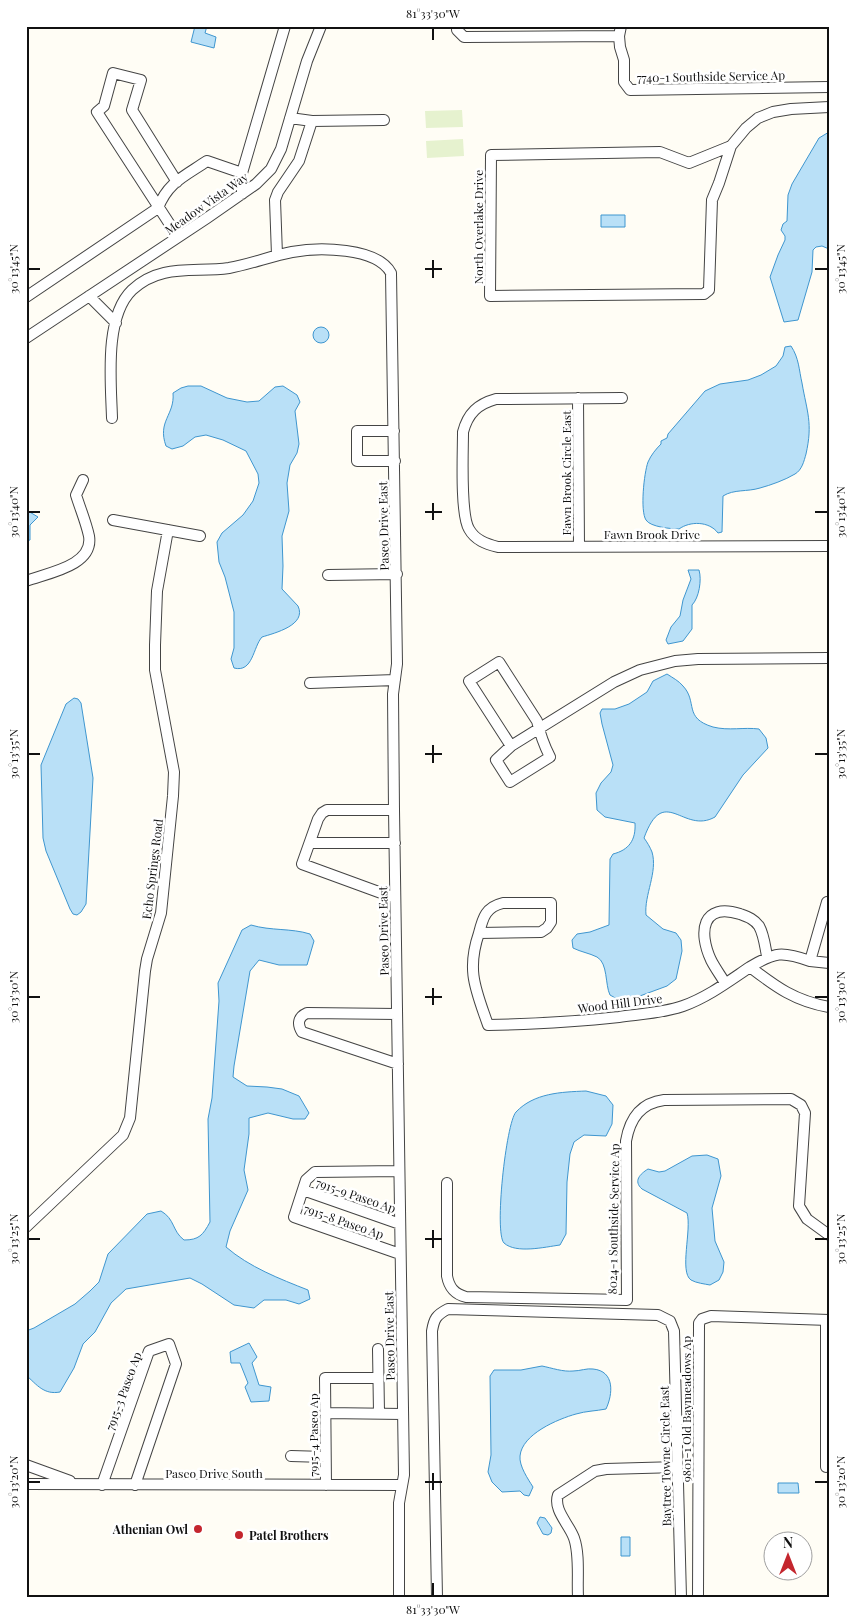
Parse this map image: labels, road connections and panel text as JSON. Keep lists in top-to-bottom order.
{
  "streets": {
    "street": [
      "7740-1 Southside Service Ap",
      "Meadow Vista Way",
      "North Overlake Drive",
      "Fawn Brook Circle East",
      "Paseo Drive East",
      "Fawn Brook Drive",
      "Echo Springs Road",
      "Wood Hill Drive",
      "7915-9 Paseo Ap",
      "8024-1 Southside Service Ap",
      "7915-8 Paseo Ap",
      "7915-3 Paseo Ap",
      "9801-1 Old Baymeadows Ap",
      "7915-4 Paseo Ap",
      "Baytree Towne Circle East",
      "Paseo Drive South"
    ]
  },
  "crossings": [
    ["Fawn Brook Circle East", "Fawn Brook Drive"],
    ["Paseo Drive East", "7915-9 Paseo Ap"],
    ["Paseo Drive East", "7915-8 Paseo Ap"],
    ["Paseo Drive East", "Paseo Drive South"],
    ["7915-9 Paseo Ap", "7915-8 Paseo Ap"],
    ["7915-3 Paseo Ap", "Paseo Drive South"],
    ["7915-4 Paseo Ap", "Paseo Drive South"]
  ],
  "places": ["Athenian Owl", "Patel Brothers"],
  "north": "top",
  "coordinates": [
    "81°33'30\"W",
    "30°13'45\"N",
    "30°13'40\"N",
    "30°13'35\"N",
    "30°13'30\"N",
    "30°13'25\"N",
    "30°13'20\"N"
  ]
}
